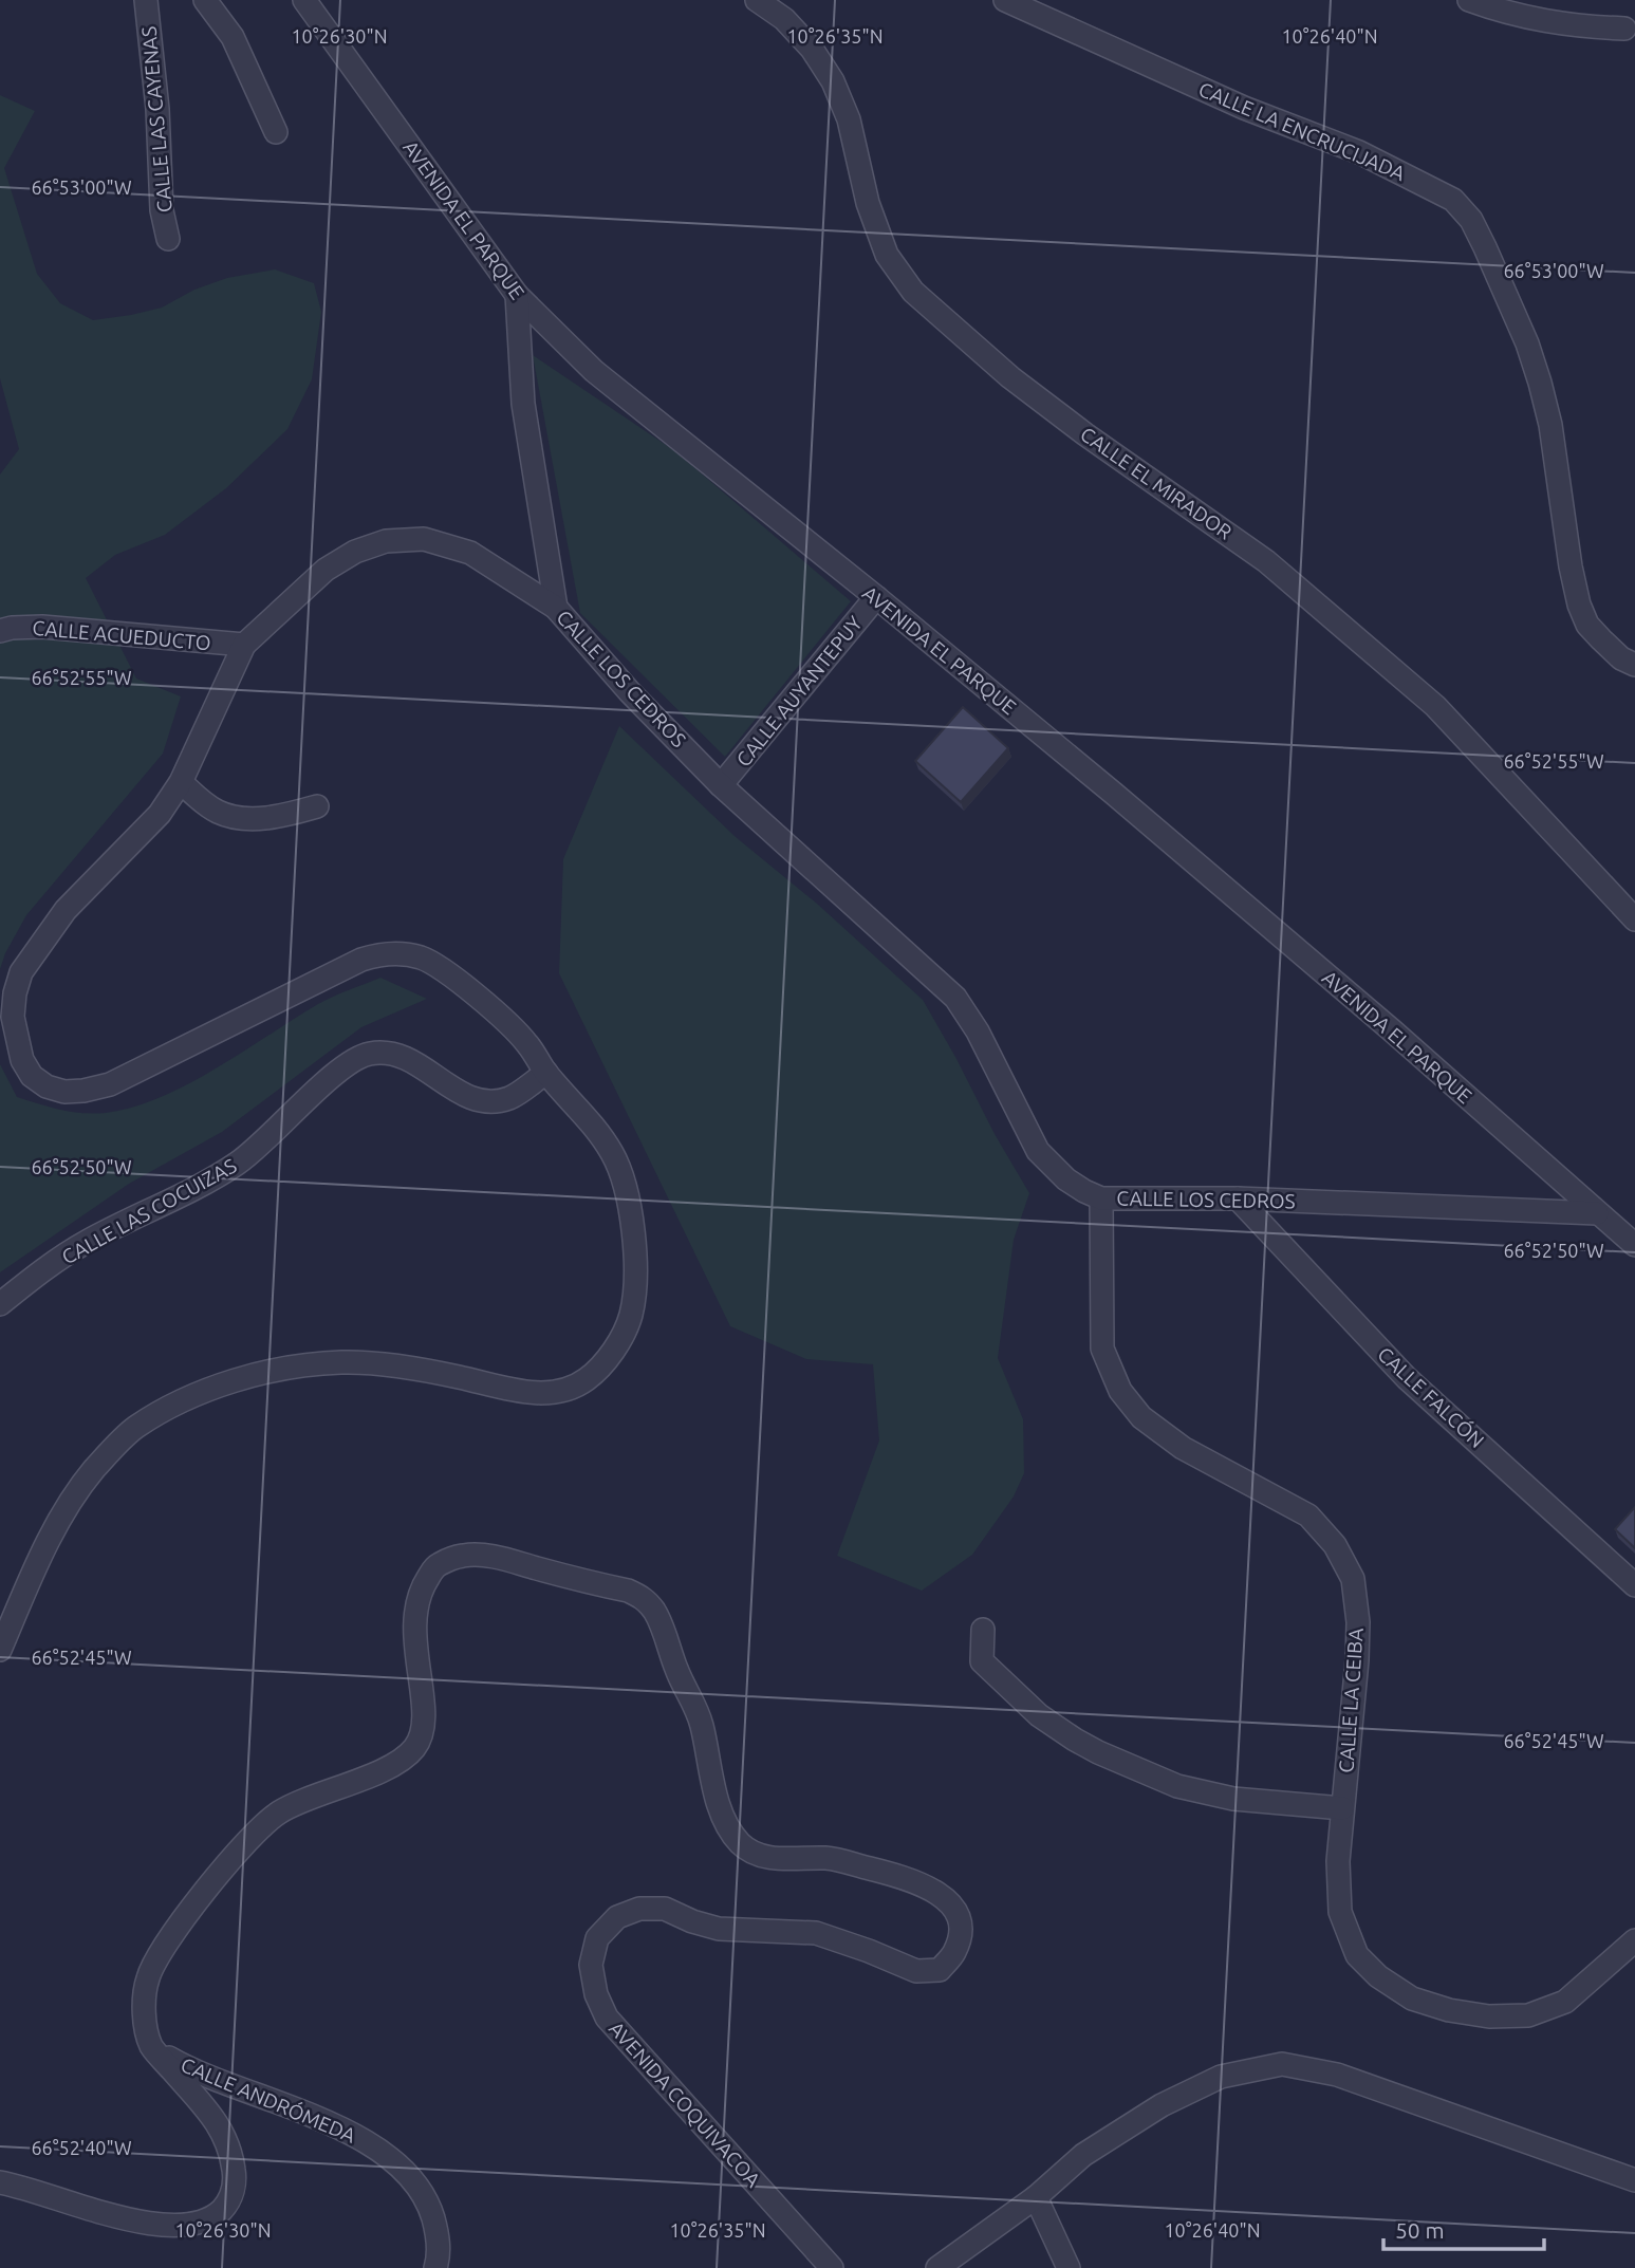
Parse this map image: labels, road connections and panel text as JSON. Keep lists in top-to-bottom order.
{
  "streets": {
    "street": [
      "CALLE LAS CAYENAS",
      "CALLE LA ENCRUCIJADA",
      "AVENIDA EL PARQUE",
      "CALLE EL MIRADOR",
      "CALLE ACUEDUCTO",
      "CALLE LOS CEDROS",
      "CALLE AUYANTEPUY",
      "CALLE LAS COCUIZAS",
      "CALLE FALCÓN",
      "CALLE LA CEIBA",
      "CALLE ANDRÓMEDA",
      "AVENIDA COQUIVACOA"
    ]
  },
  "crossings": [
    ["AVENIDA EL PARQUE", "CALLE LOS CEDROS"],
    ["AVENIDA EL PARQUE", "CALLE AUYANTEPUY"],
    ["CALLE ACUEDUCTO", "CALLE LOS CEDROS"],
    ["CALLE LOS CEDROS", "CALLE AUYANTEPUY"],
    ["CALLE LOS CEDROS", "CALLE LAS COCUIZAS"],
    ["CALLE LOS CEDROS", "CALLE FALCÓN"],
    ["CALLE LOS CEDROS", "CALLE LA CEIBA"],
    ["CALLE ANDRÓMEDA", "AVENIDA COQUIVACOA"]
  ],
  "scale_bar": "50 m",
  "coordinates": [
    "10°26'30\"N",
    "10°26'35\"N",
    "10°26'40\"N",
    "66°53'00\"W",
    "66°52'55\"W",
    "66°52'50\"W",
    "66°52'45\"W",
    "66°52'40\"W"
  ]
}
